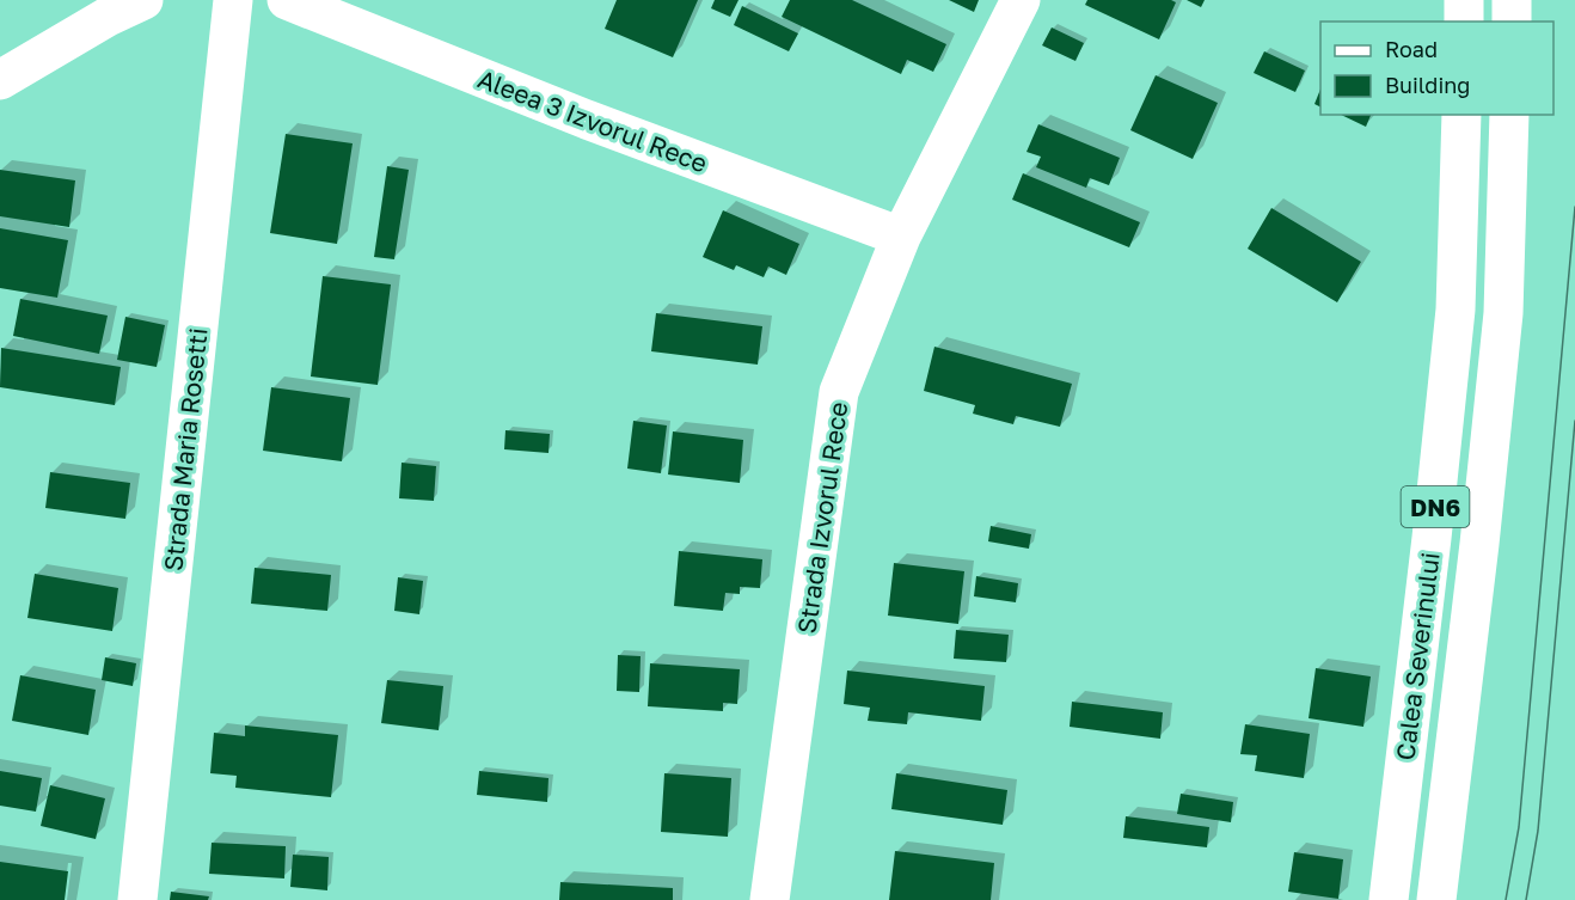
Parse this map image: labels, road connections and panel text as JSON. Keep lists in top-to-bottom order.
{
  "streets": {
    "street": [
      "Aleea 3 Izvorul Rece",
      "Strada Maria Rosetti",
      "DN6",
      "Strada Izvorul Rece",
      "Calea Severinului"
    ]
  },
  "crossings": [
    ["Aleea 3 Izvorul Rece", "Strada Izvorul Rece"]
  ],
  "legend": ["Road", "Building"]
}
